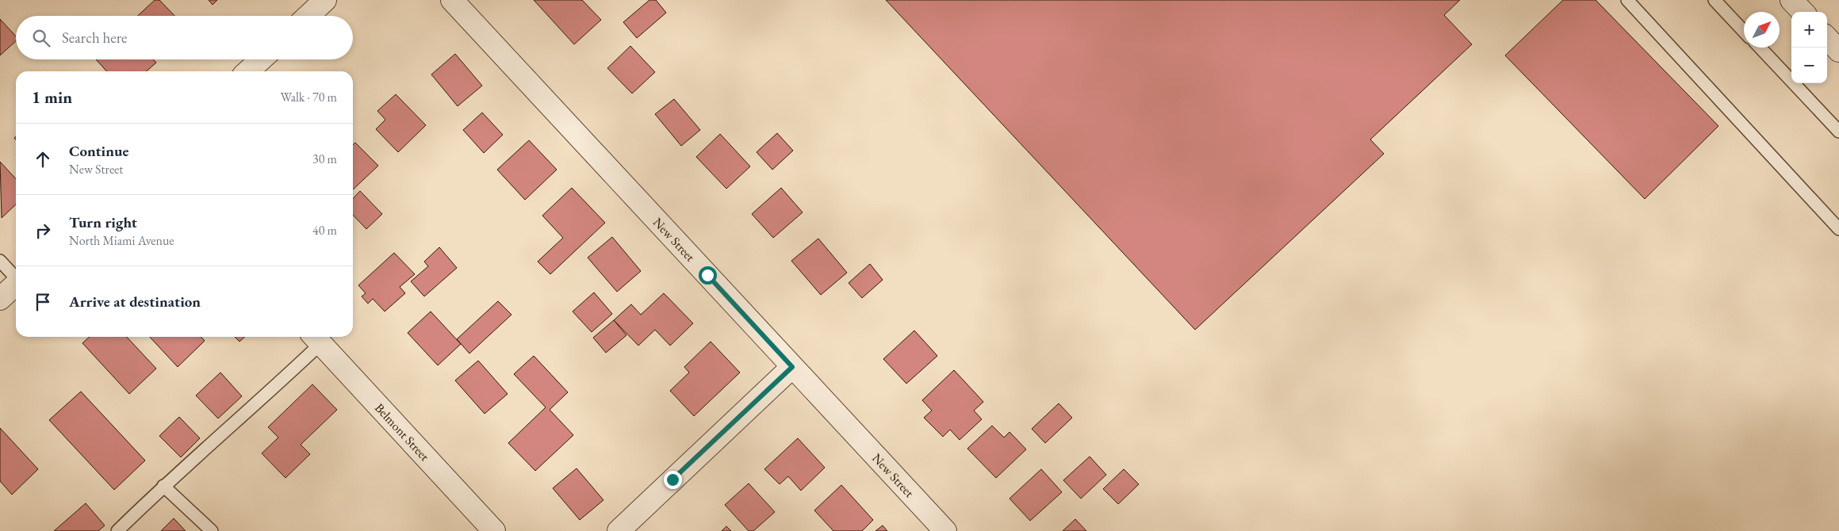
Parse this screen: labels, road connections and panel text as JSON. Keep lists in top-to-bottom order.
{
  "streets": {
    "street": ["New Street", "Belmont Street"]
  },
  "north": "top right",
  "page": {
    "map_buttons": ["+", "−"],
    "search": "Search here",
    "heading": ["1 min", "Walk · 70 m"],
    "list": [
      ["Continue", "New Street", "30 m"],
      ["Turn right", "North Miami Avenue", "40 m"],
      "Arrive at destination"
    ]
  }
}
